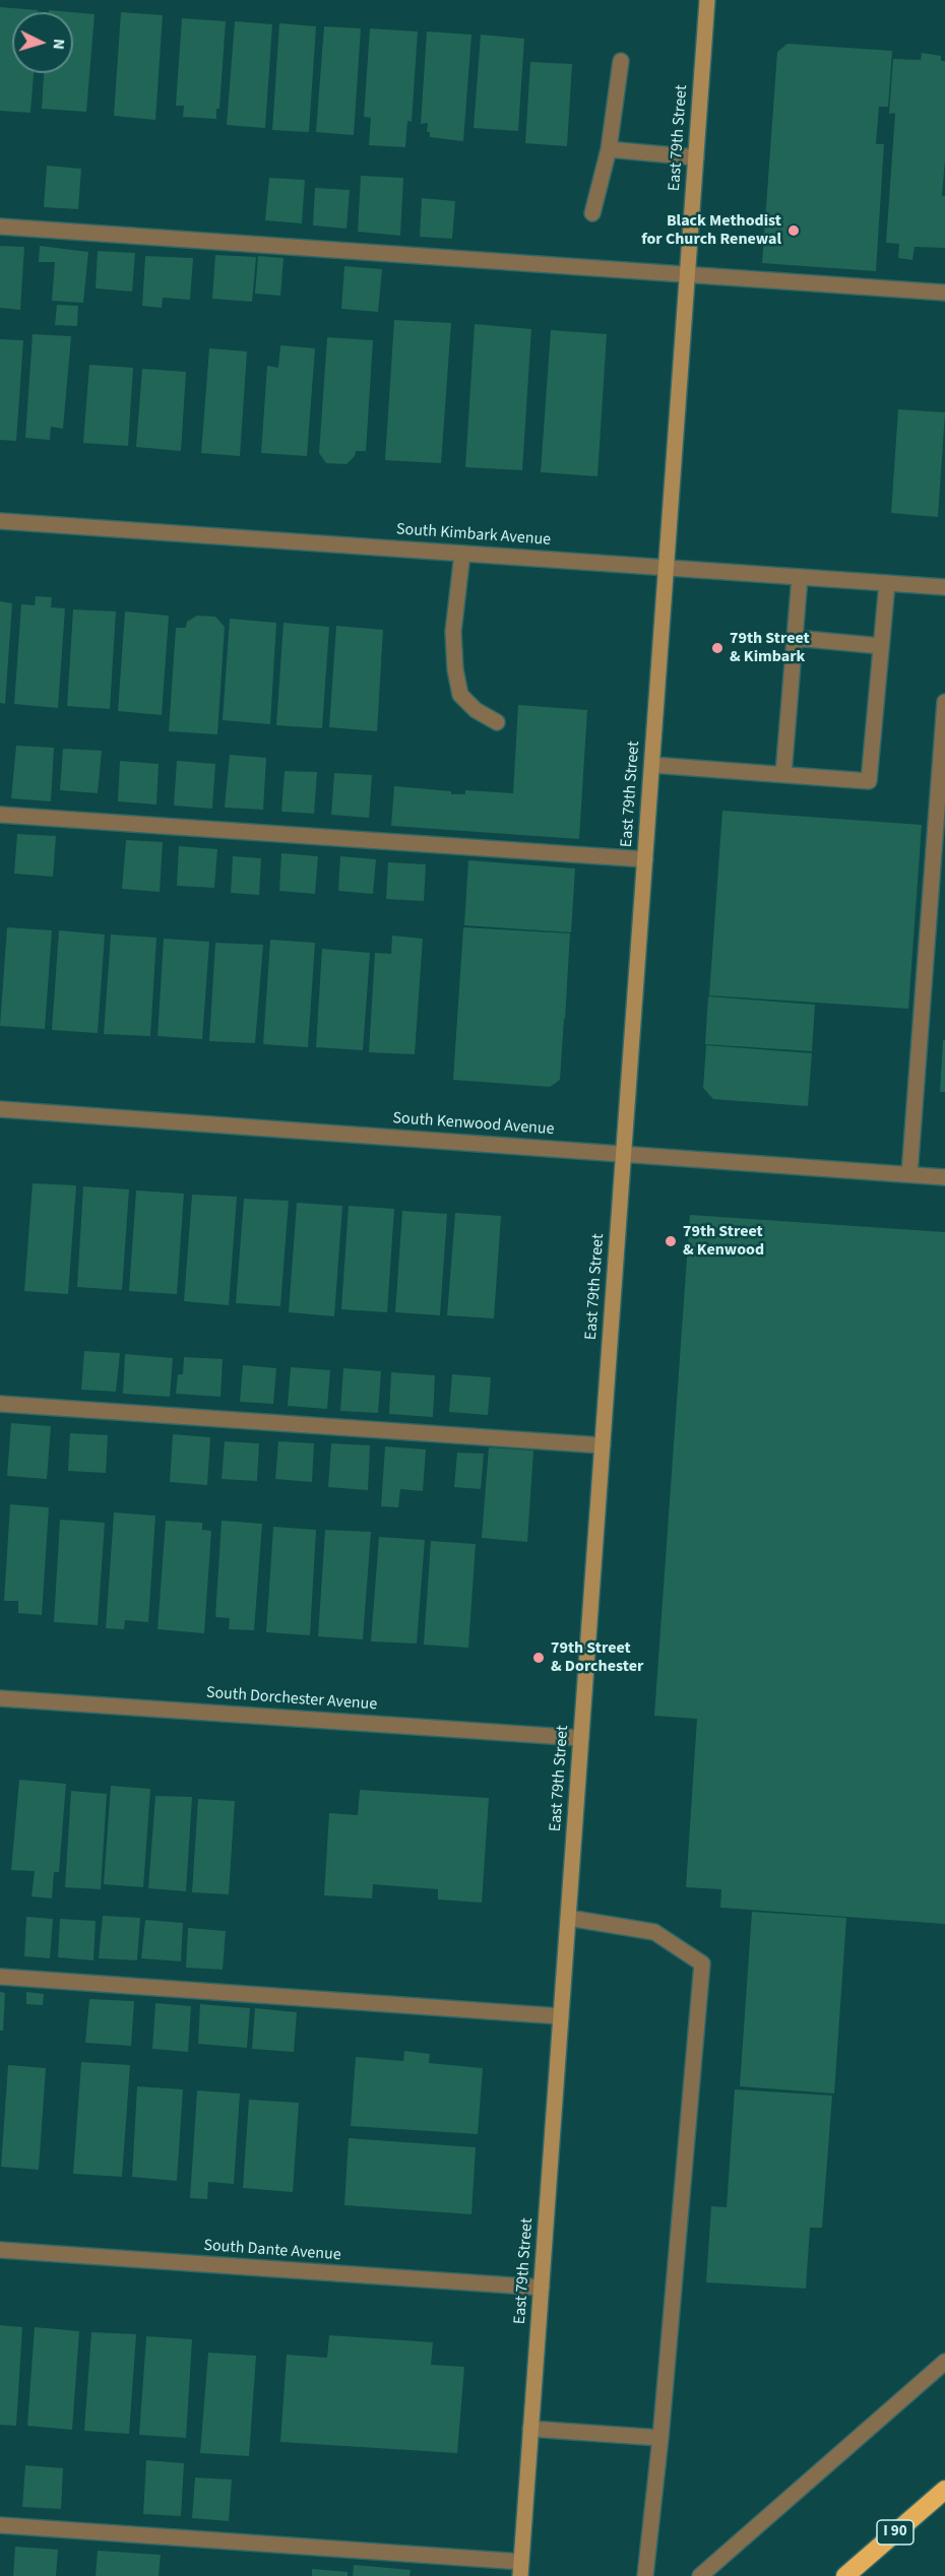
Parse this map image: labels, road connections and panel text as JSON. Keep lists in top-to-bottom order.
{
  "streets": {
    "highway": ["I 90"],
    "main road": ["East 79th Street"],
    "street": [
      "South Kimbark Avenue",
      "South Kenwood Avenue",
      "South Dorchester Avenue",
      "South Dante Avenue"
    ]
  },
  "crossings": [
    ["East 79th Street", "South Kimbark Avenue"],
    ["East 79th Street", "South Kenwood Avenue"],
    ["East 79th Street", "South Dorchester Avenue"],
    ["East 79th Street", "South Dante Avenue"]
  ],
  "places": [
    "Black Methodist for Church Renewal",
    "79th Street & Kimbark",
    "79th Street & Kenwood",
    "79th Street & Dorchester"
  ],
  "north": "right"
}
